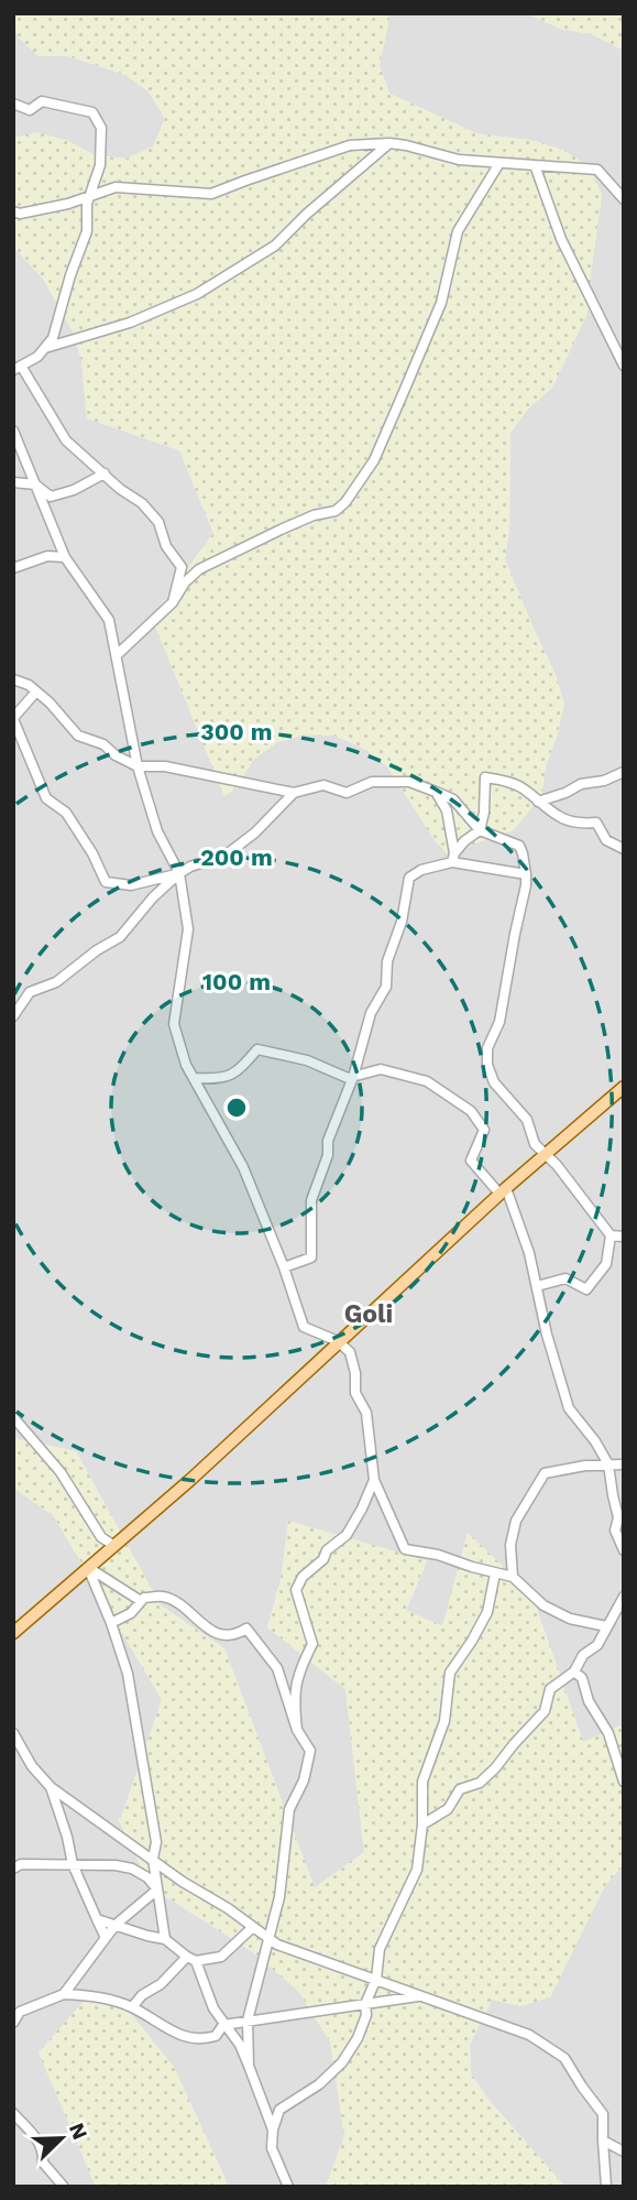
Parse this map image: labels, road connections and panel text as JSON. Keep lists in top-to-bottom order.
{
  "districts": ["Goli"],
  "north": "top right",
  "rings": ["300 m", "200 m", "100 m"]
}
